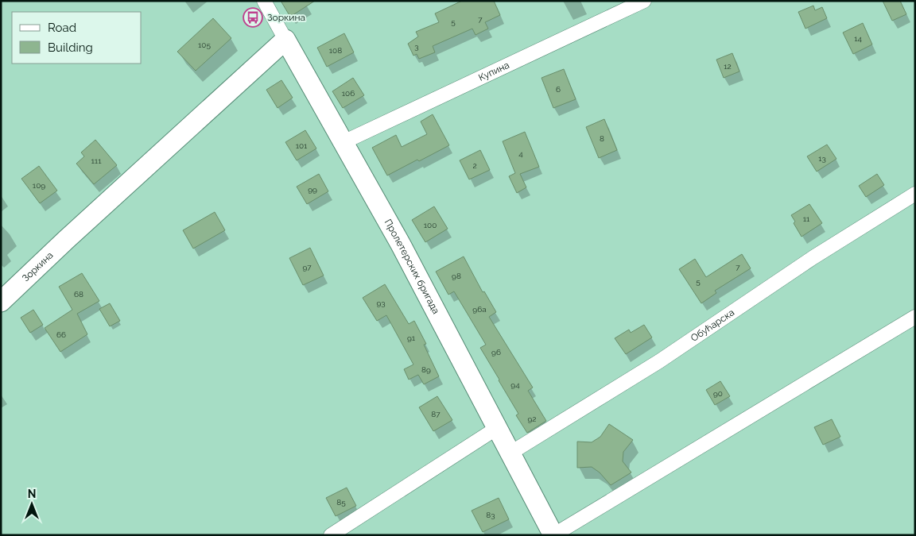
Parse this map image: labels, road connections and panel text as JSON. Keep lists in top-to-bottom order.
{
  "streets": {
    "street": [
      "Купина",
      "Зоркина",
      "Пролетерских бригада",
      "Обућарска"
    ]
  },
  "crossings": [
    ["Купина", "Пролетерских бригада"],
    ["Зоркина", "Пролетерских бригада"],
    ["Пролетерских бригада", "Обућарска"]
  ],
  "places": {
    "bus stop": ["Зоркина"]
  },
  "house_numbers": [
    "7",
    "5",
    "14",
    "105",
    "3",
    "108",
    "12",
    "6",
    "106",
    "8",
    "101",
    "4",
    "13",
    "111",
    "2",
    "109",
    "99",
    "11",
    "100",
    "97",
    "7",
    "98",
    "5",
    "68",
    "93",
    "96a",
    "66",
    "91",
    "96",
    "89",
    "94",
    "90",
    "87",
    "92",
    "85",
    "83"
  ],
  "legend": ["Road", "Building"],
  "north": "top"
}
